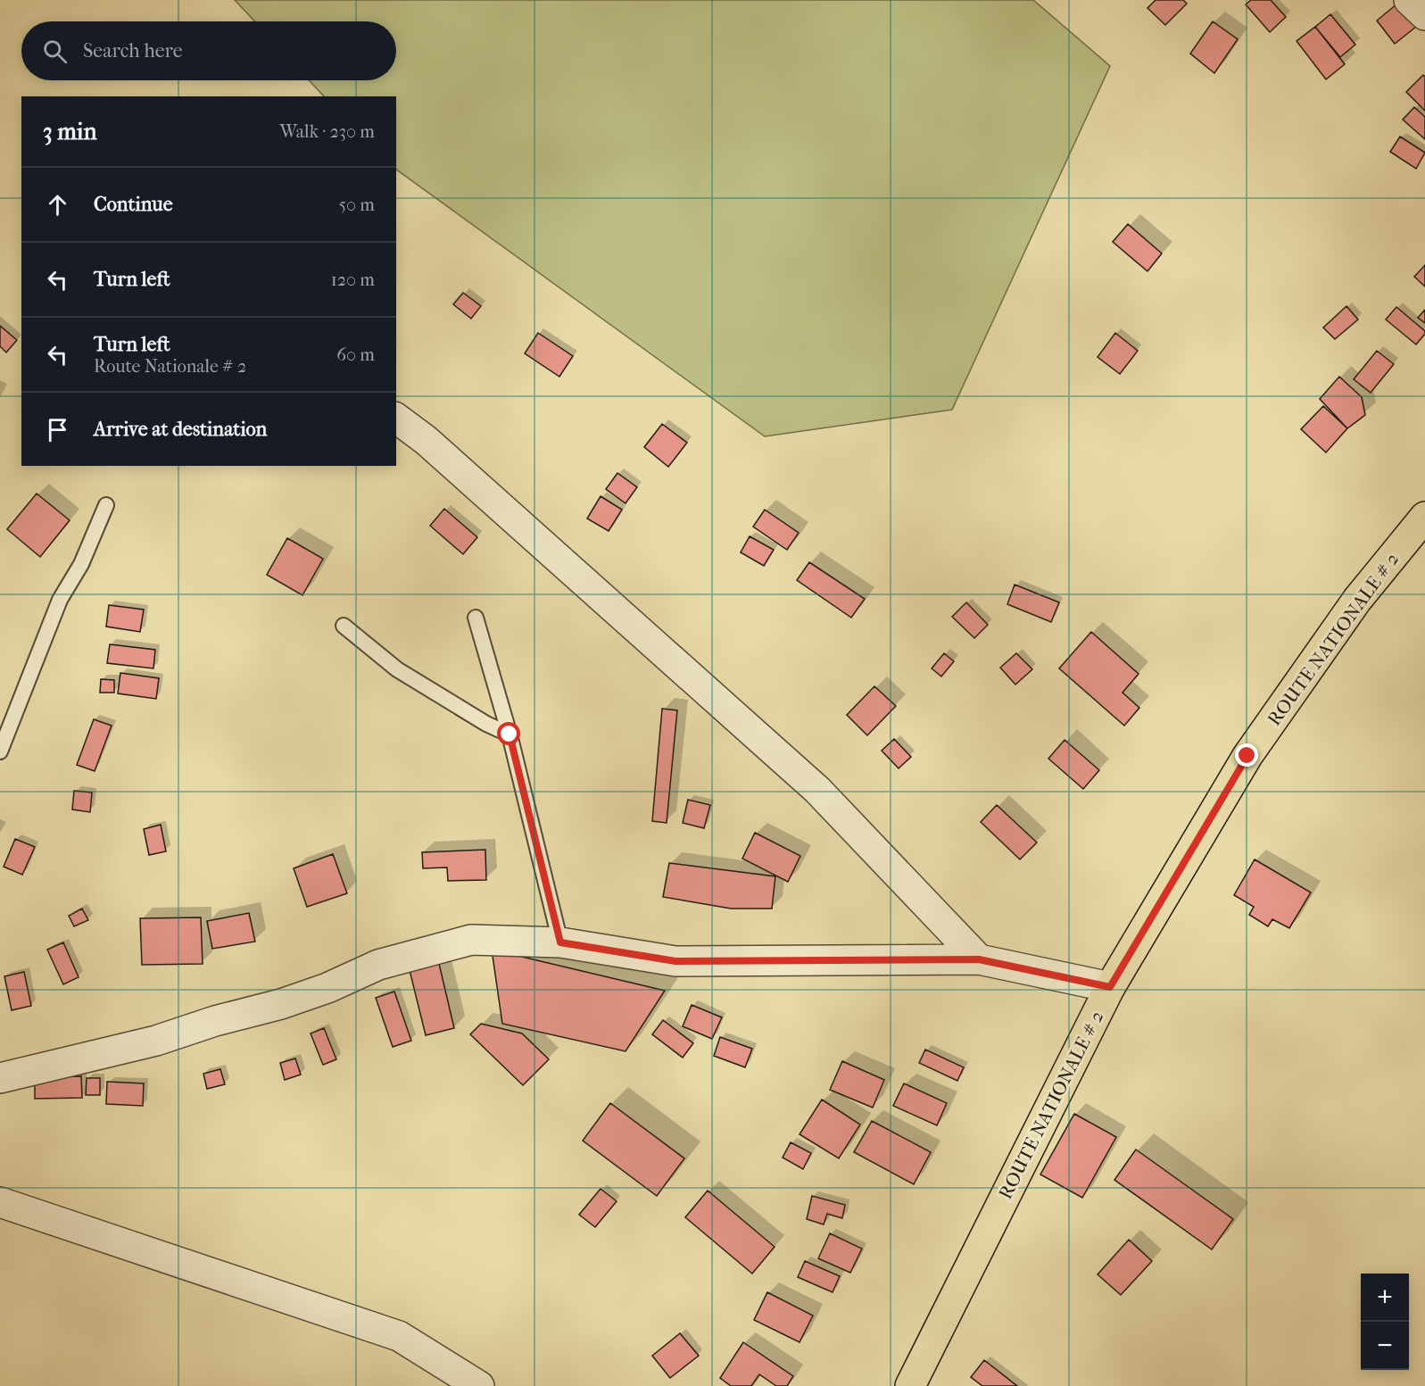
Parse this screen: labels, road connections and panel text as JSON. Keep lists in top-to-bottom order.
{
  "streets": {
    "main road": ["ROUTE NATIONALE # 2"]
  },
  "page": {
    "search": "Search here",
    "heading": ["3 min", "Walk · 230 m"],
    "list": [
      ["Continue", "50 m"],
      ["Turn left", "120 m"],
      ["Turn left", "Route Nationale # 2", "60 m"],
      "Arrive at destination"
    ],
    "map_buttons": ["+", "−"]
  }
}
